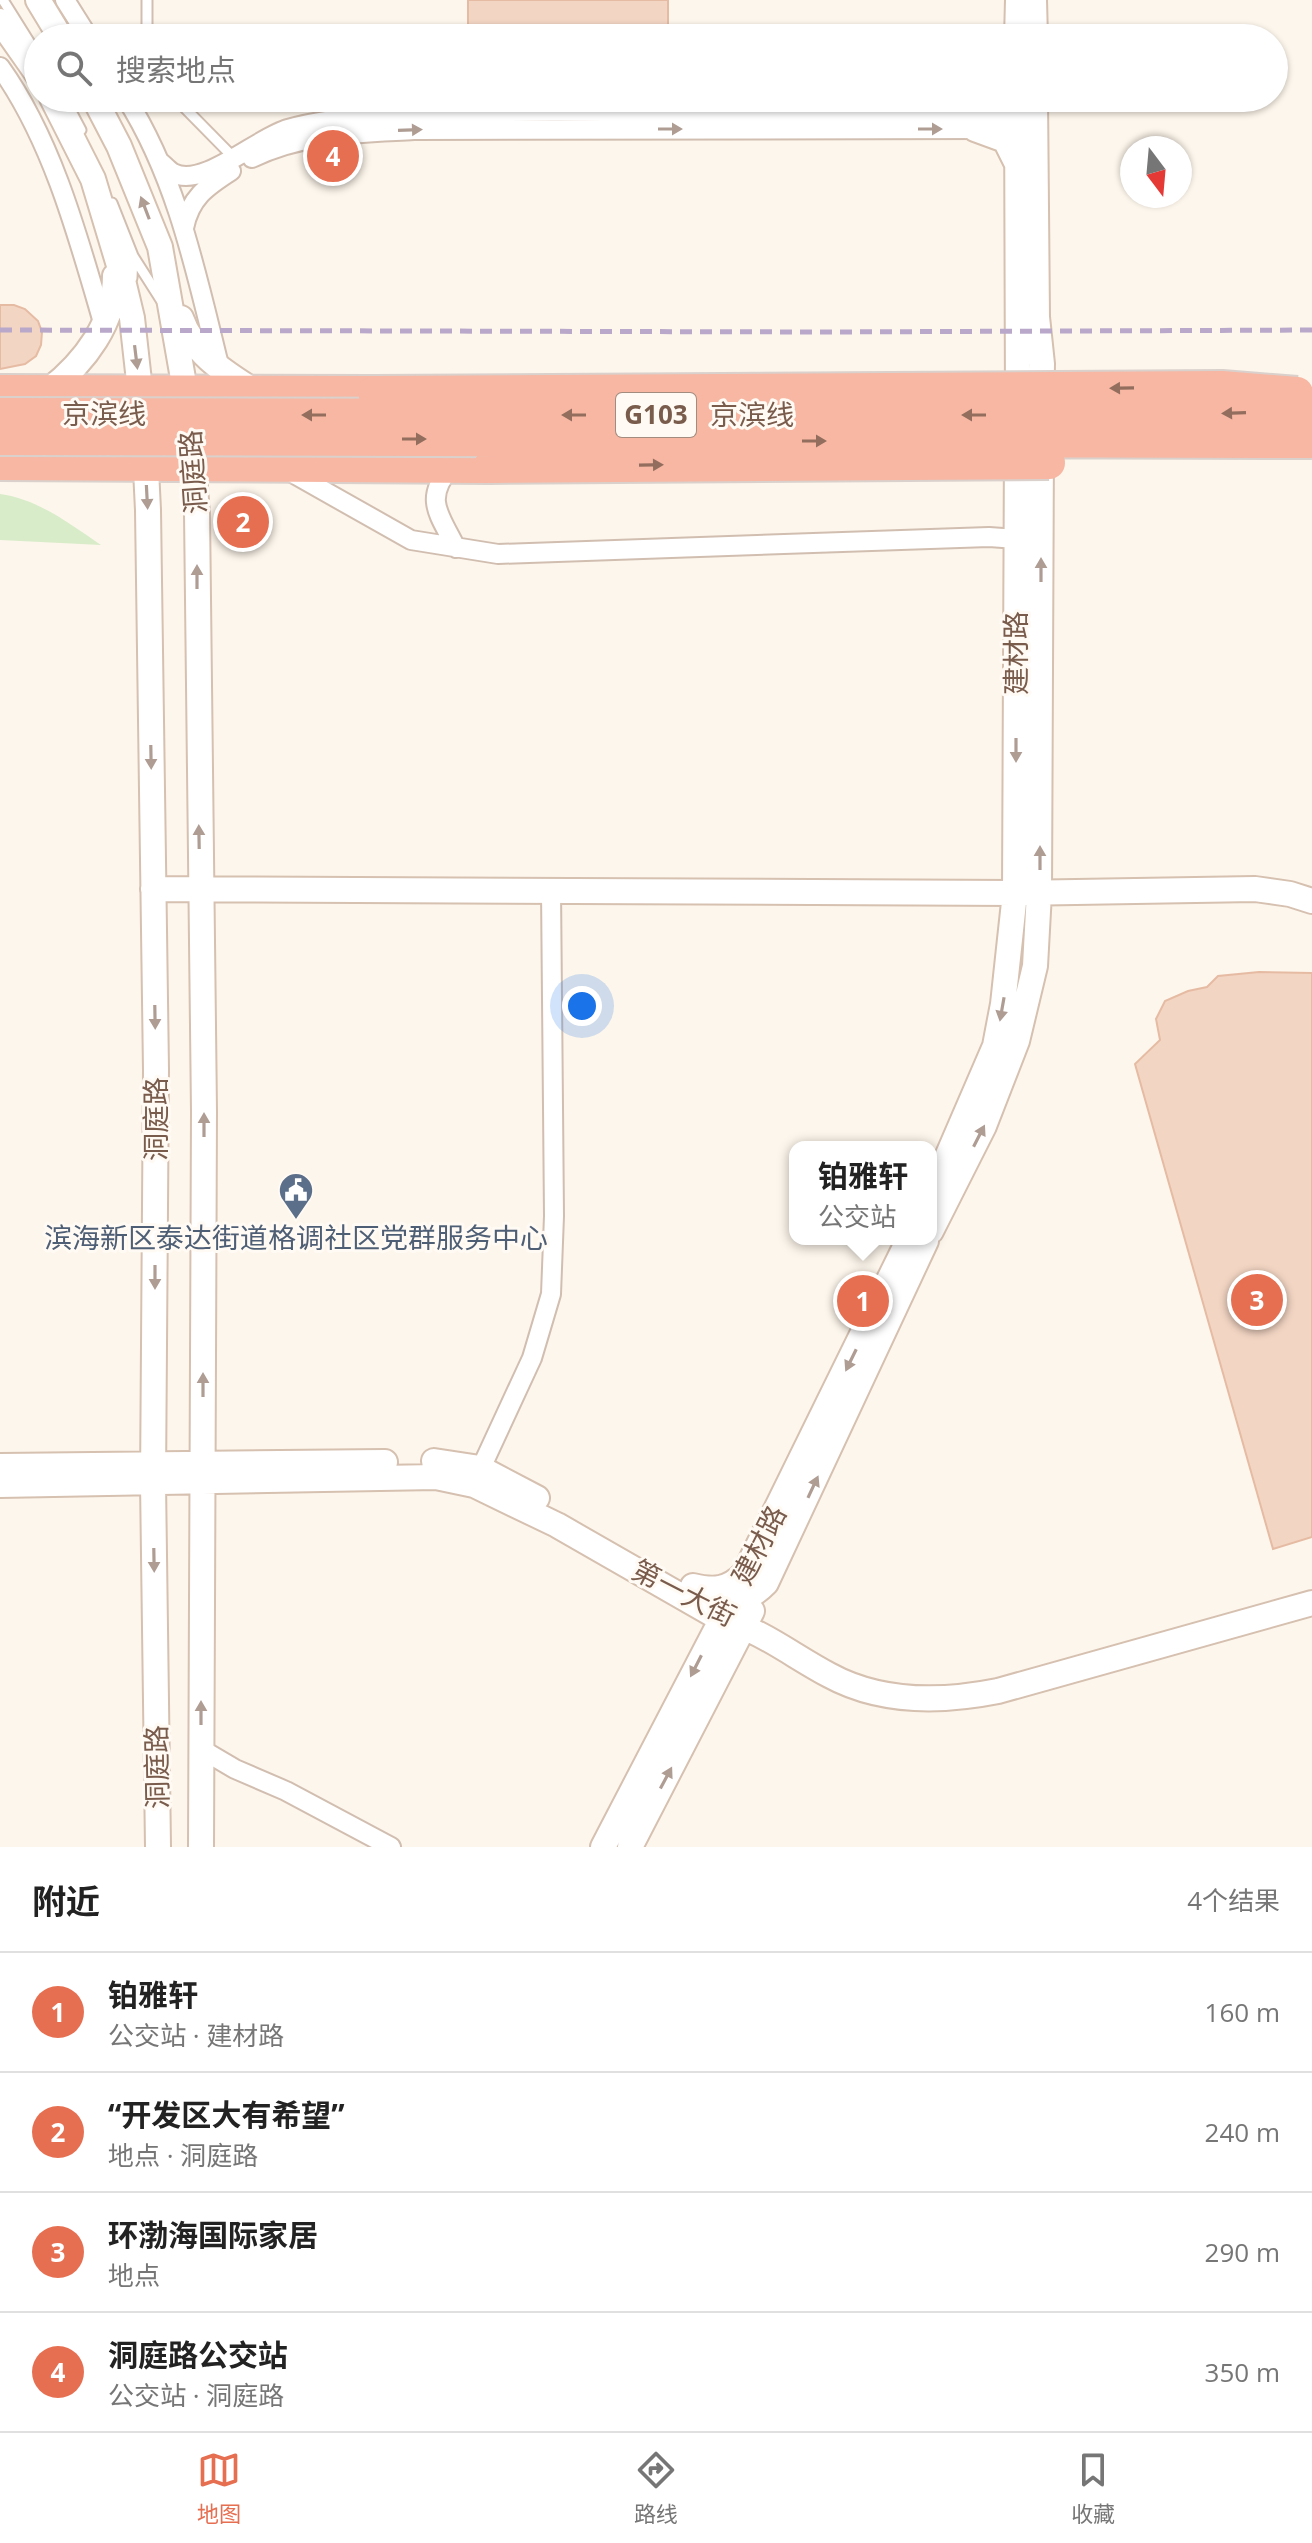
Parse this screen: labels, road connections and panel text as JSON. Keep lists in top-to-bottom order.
{
  "streets": {
    "highway": ["京滨线", "G103"],
    "street": ["洞庭路", "建材路", "第一大街"]
  },
  "crossings": [
    ["洞庭路", "第一大街"],
    ["建材路", "第一大街"]
  ],
  "places": {
    "public building": ["滨海新区泰达街道格调社区党群服务中心"]
  },
  "north": "bottom",
  "page": {
    "search": "搜索地点",
    "pins": [
      "4",
      "2",
      "3",
      "1"
    ],
    "popup": ["铂雅轩", "公交站"],
    "heading": ["附近", "4个结果"],
    "list": [
      {
        "mark": "1",
        "name": "铂雅轩",
        "note": "公交站 · 建材路",
        "value": "160 m"
      },
      {
        "mark": "2",
        "name": "“开发区大有希望”",
        "note": "地点 · 洞庭路",
        "value": "240 m"
      },
      {
        "mark": "3",
        "name": "环渤海国际家居",
        "note": "地点",
        "value": "290 m"
      },
      {
        "mark": "4",
        "name": "洞庭路公交站",
        "note": "公交站 · 洞庭路",
        "value": "350 m"
      }
    ],
    "nav": ["地图", "路线", "收藏"]
  }
}
